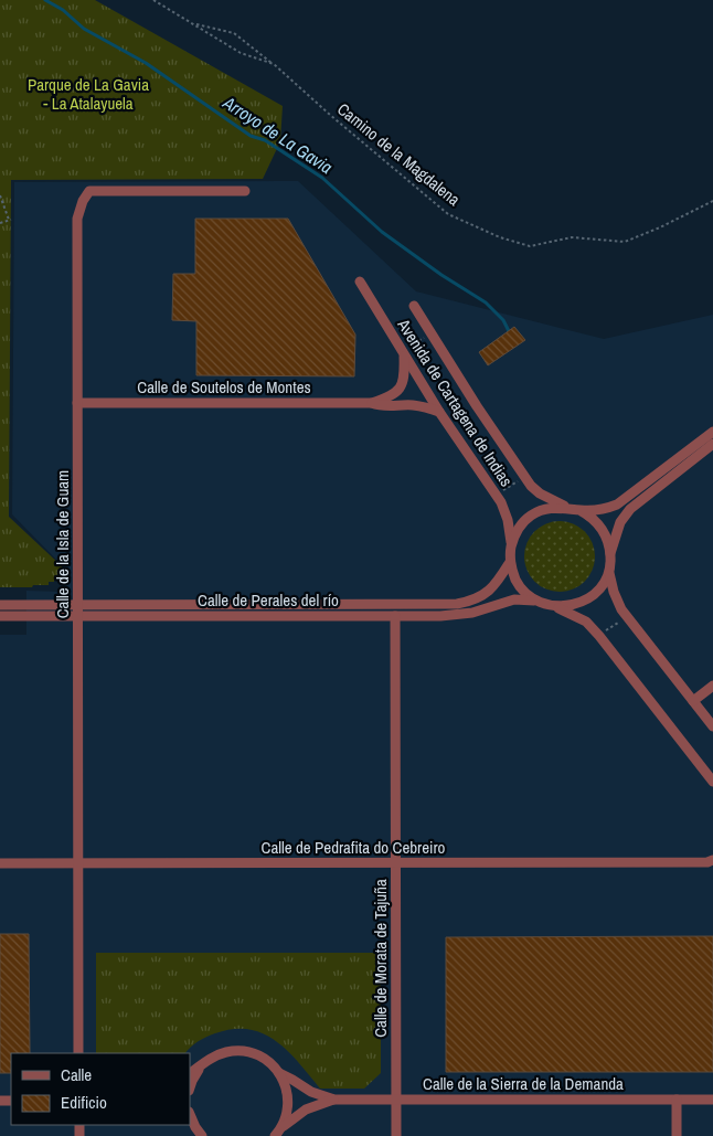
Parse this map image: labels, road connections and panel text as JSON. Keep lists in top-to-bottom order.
{
  "streets": {
    "street": [
      "Calle de Soutelos de Montes",
      "Avenida de Cartagena de Indias",
      "Calle de la Isla de Guam",
      "Calle de Perales del río",
      "Calle de Pedrafita do Cebreiro",
      "Calle de Morata de Tajuña",
      "Calle de la Sierra de la Demanda"
    ],
    "path": ["Camino de la Magdalena"]
  },
  "crossings": [
    ["Calle de Soutelos de Montes", "Avenida de Cartagena de Indias"],
    ["Calle de Soutelos de Montes", "Calle de la Isla de Guam"],
    ["Avenida de Cartagena de Indias", "Calle de Perales del río"],
    ["Calle de la Isla de Guam", "Calle de Perales del río"],
    ["Calle de la Isla de Guam", "Calle de Pedrafita do Cebreiro"],
    ["Calle de Perales del río", "Calle de Morata de Tajuña"],
    ["Calle de Pedrafita do Cebreiro", "Calle de Morata de Tajuña"],
    ["Calle de Morata de Tajuña", "Calle de la Sierra de la Demanda"]
  ],
  "water": ["Arroyo de La Gavia"],
  "parks": ["Parque de La Gavia - La Atalayuela"],
  "legend": ["Calle", "Edificio"]
}
